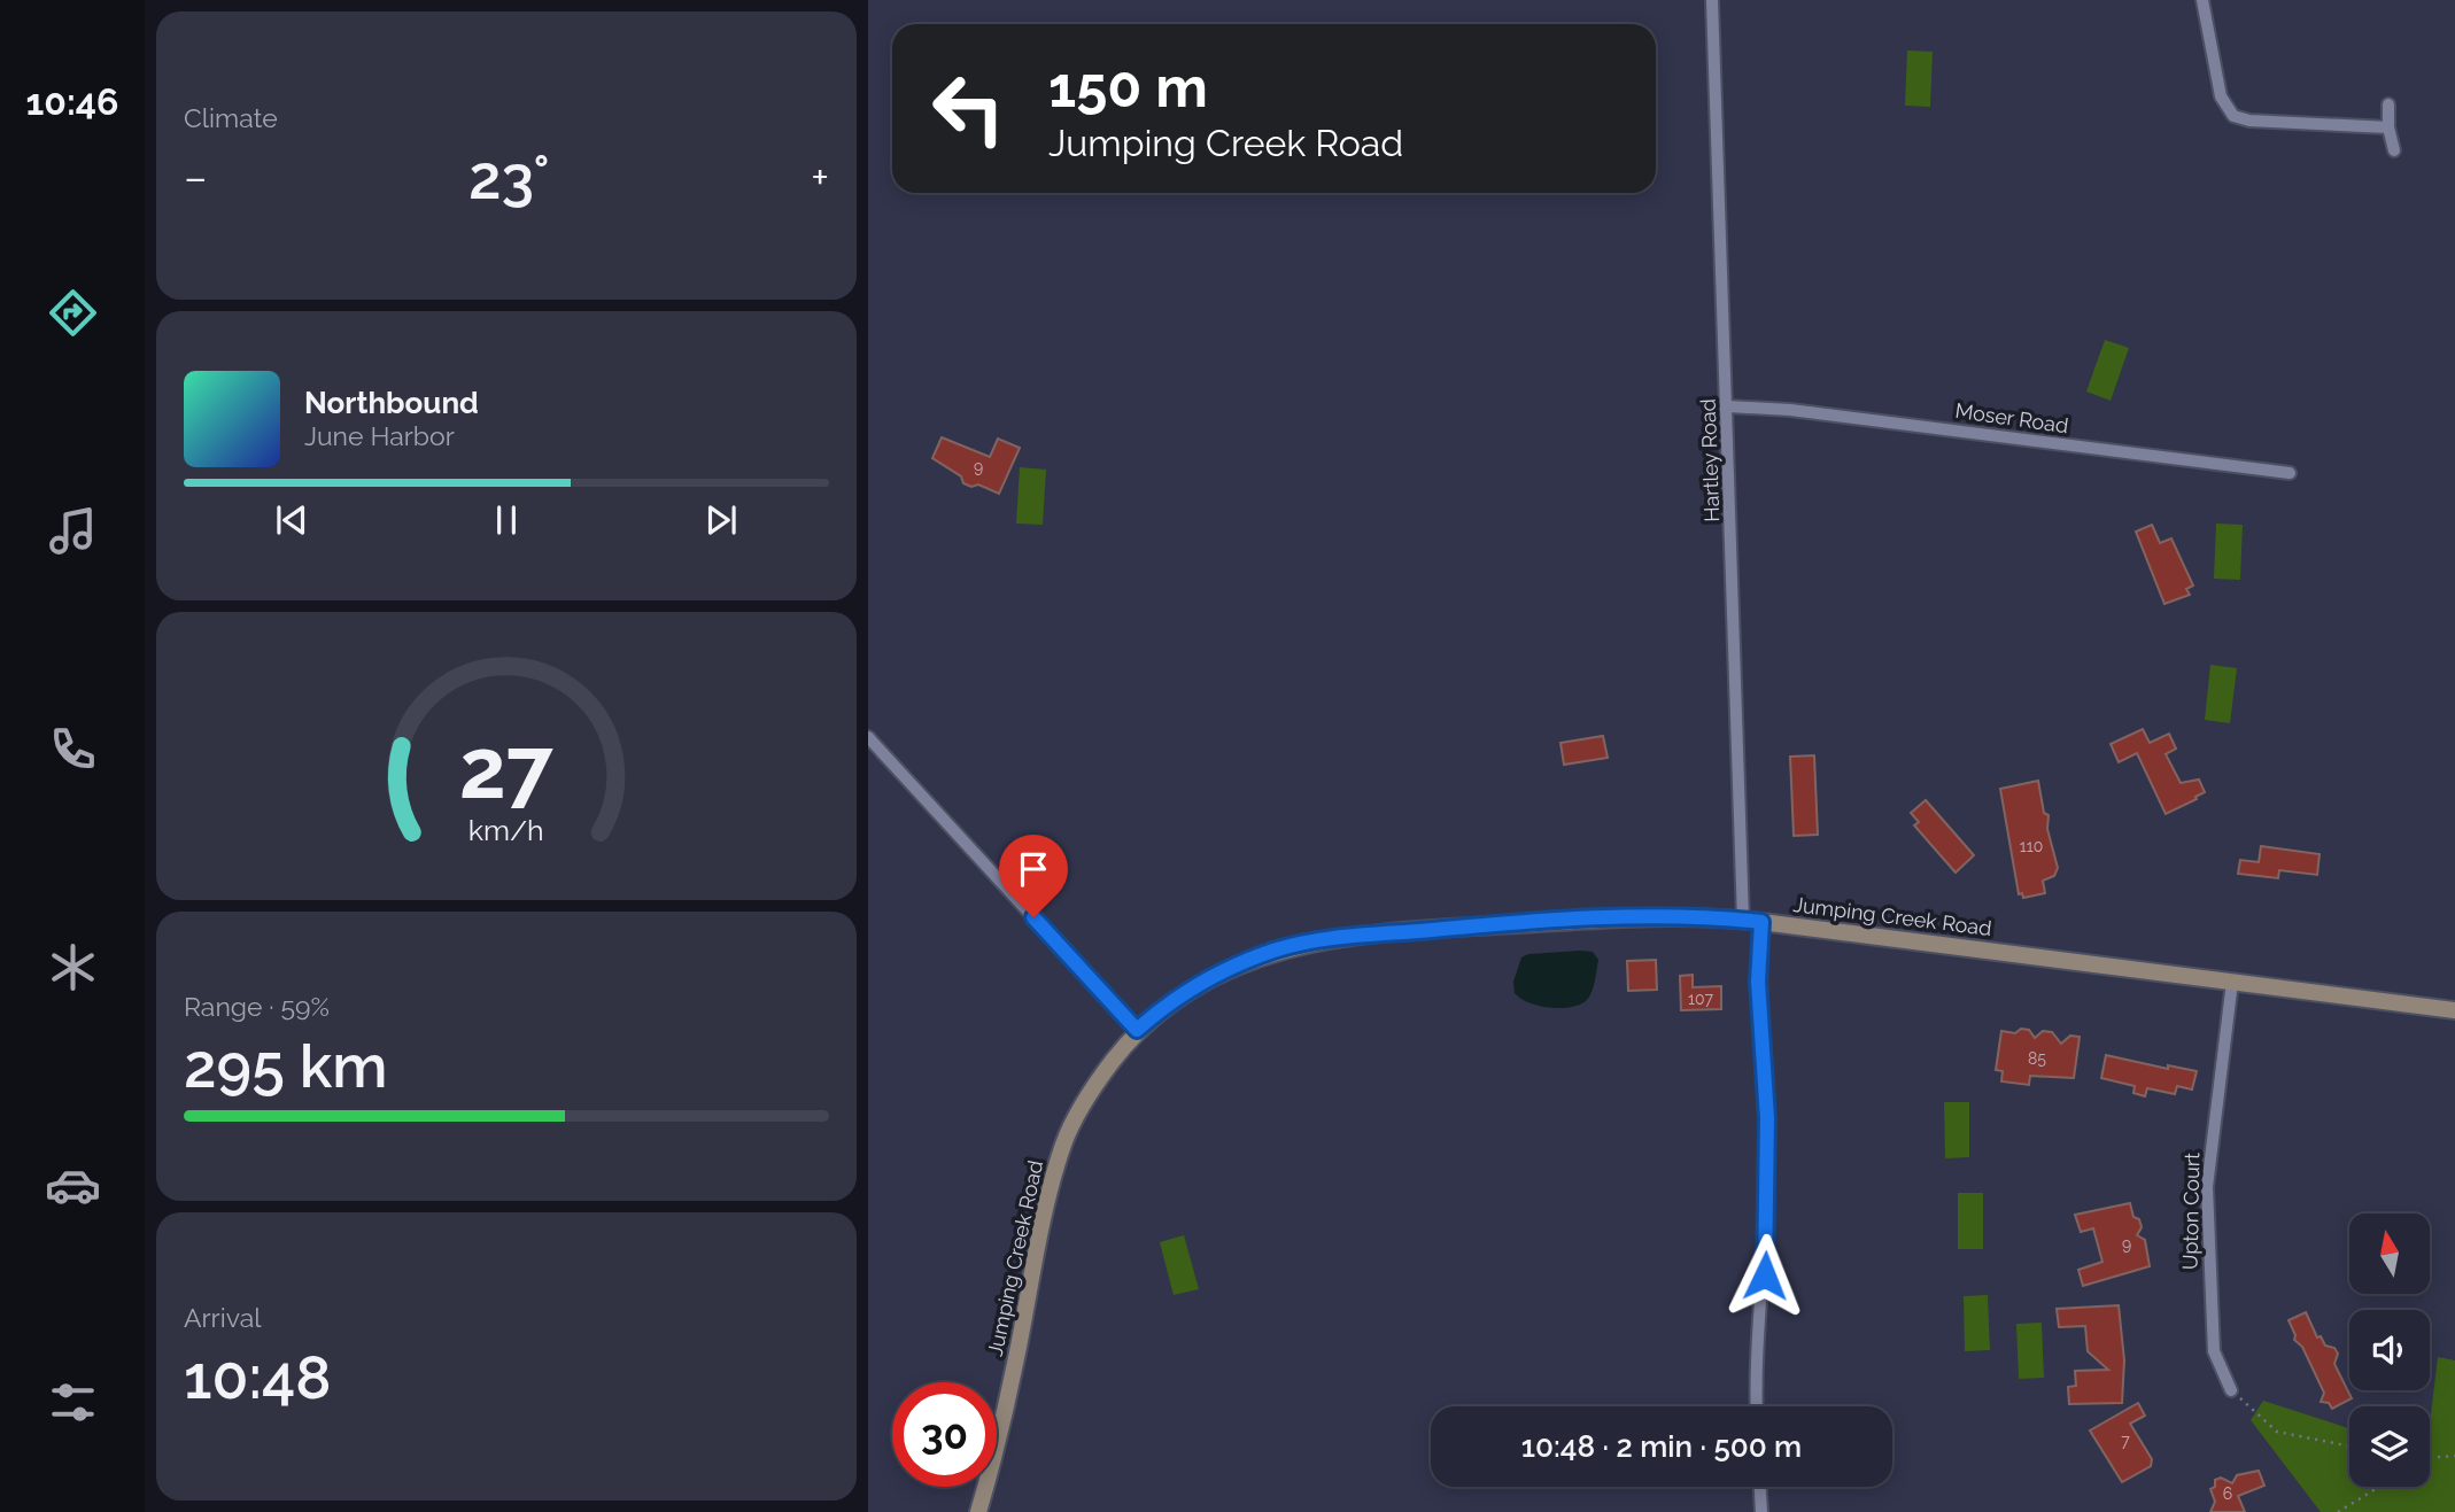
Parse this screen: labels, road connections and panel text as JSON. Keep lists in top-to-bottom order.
{
  "streets": {
    "main road": ["Jumping Creek Road"],
    "street": ["Moser Road", "Hartley Road", "Upton Court"]
  },
  "crossings": [
    ["Moser Road", "Hartley Road"],
    ["Hartley Road", "Jumping Creek Road"],
    ["Jumping Creek Road", "Upton Court"]
  ],
  "house_numbers": [
    "9",
    "110",
    "107",
    "85",
    "9",
    "7",
    "6"
  ],
  "north": "top",
  "page": {
    "tabs": "10:46",
    "tile": [
      "Climate",
      ["Range · 59%", "295 km"],
      ["Arrival", "10:48"]
    ],
    "turn": ["150 m", "Jumping Creek Road"],
    "heat": ["−", "23°", "+"],
    "song": ["Northbound", "June Harbor"],
    "limit": "30",
    "trip": "10:48 · 2 min · 500 m",
    "gauge": ["27", "km/h"]
  }
}
